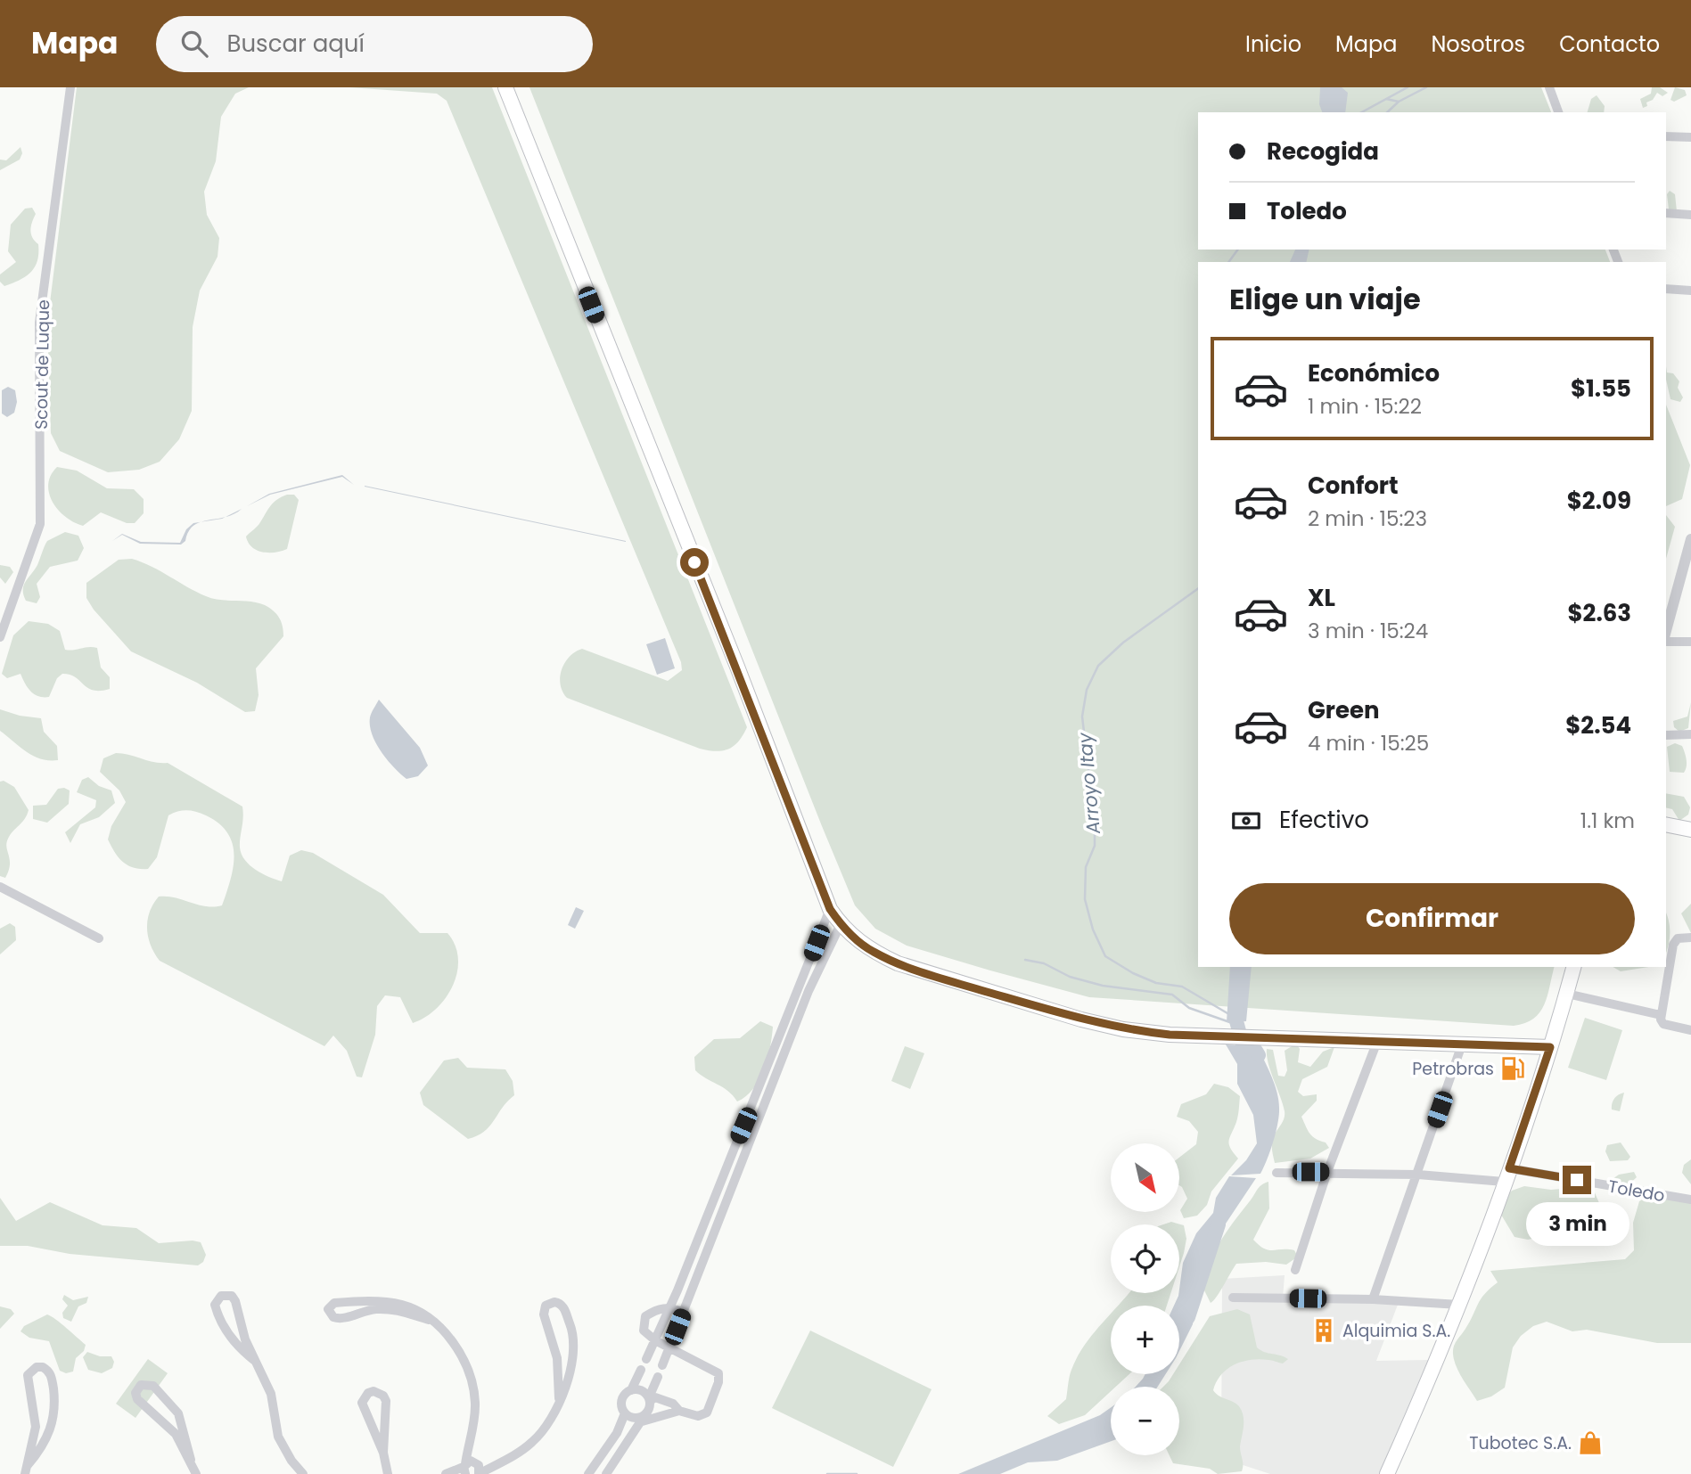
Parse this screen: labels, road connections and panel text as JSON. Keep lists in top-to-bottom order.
{
  "streets": {
    "street": ["Scout de Luque", "Toledo"]
  },
  "water": ["Arroyo Itay"],
  "places": {
    "fuel station": ["Petrobras"],
    "building": ["Alquimia S.A."],
    "shop": ["Tubotec S.A."]
  },
  "north": "bottom right",
  "page": {
    "header": "Mapa",
    "search": "Buscar aquí",
    "nav": [
      "Inicio",
      "Mapa",
      "Nosotros",
      "Contacto"
    ],
    "banner": ["Recogida", "Toledo"],
    "heading": "Elige un viaje",
    "list": [
      {
        "name": "Económico",
        "note": "1 min · 15:22",
        "value": "$1.55"
      },
      {
        "name": "Confort",
        "note": "2 min · 15:23",
        "value": "$2.09"
      },
      {
        "name": "XL",
        "note": "3 min · 15:24",
        "value": "$2.63"
      },
      {
        "name": "Green",
        "note": "4 min · 15:25",
        "value": "$2.54"
      }
    ],
    "pay": ["Efectivo", "1.1 km"],
    "buttons": "Confirmar",
    "map_buttons": ["+", "−"],
    "bubble": "3 min"
  }
}
